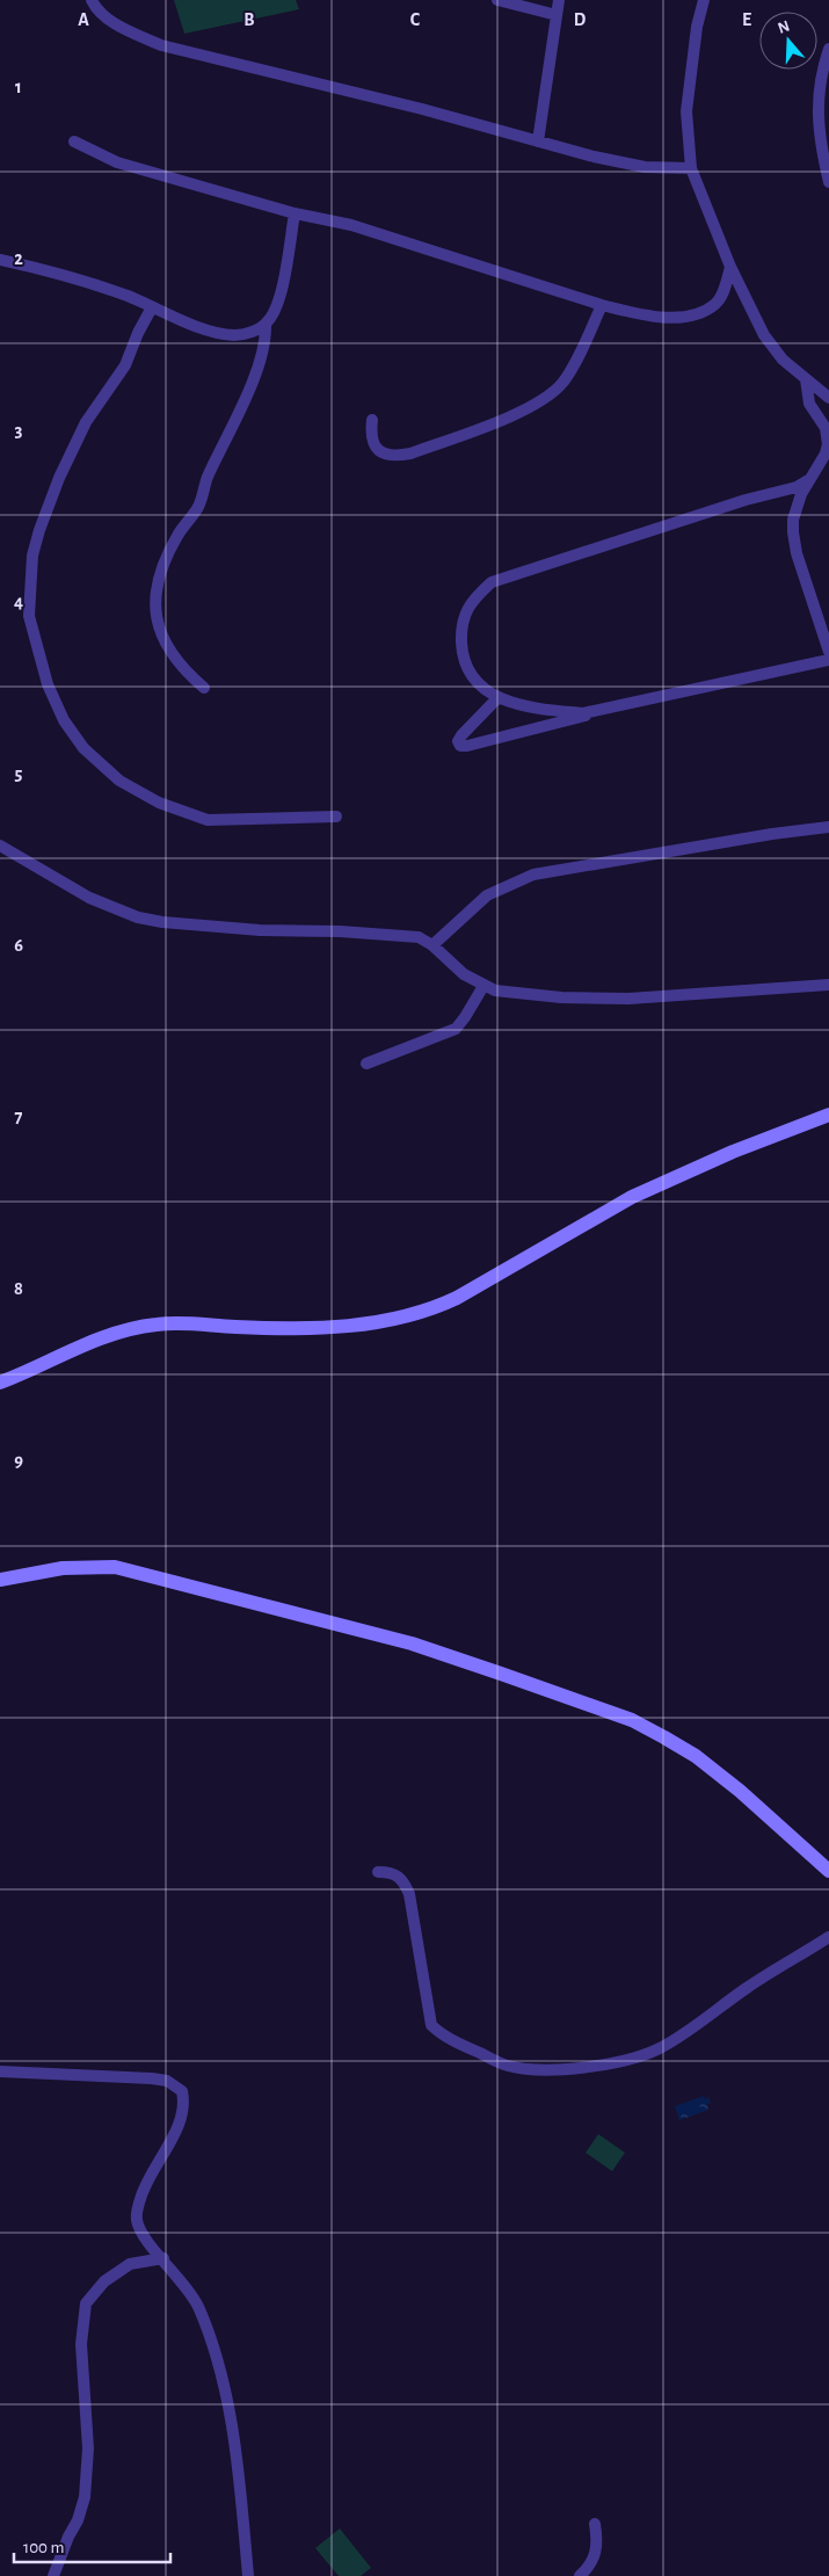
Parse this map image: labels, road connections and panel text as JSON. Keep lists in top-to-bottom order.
{
  "scale_bar": "100 m",
  "north": "top",
  "grid": {
    "columns": [
      "A",
      "B",
      "C",
      "D",
      "E"
    ],
    "rows": [
      "1",
      "2",
      "3",
      "4",
      "5",
      "6",
      "7",
      "8",
      "9"
    ]
  }
}
